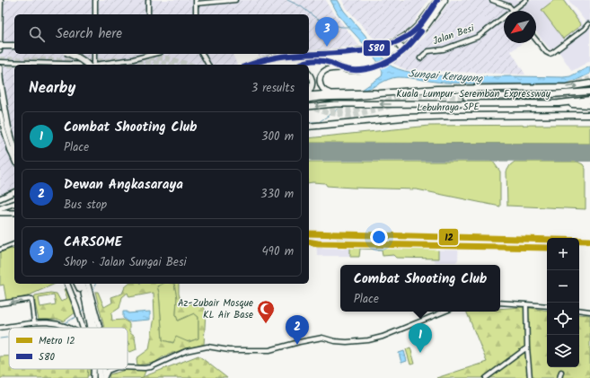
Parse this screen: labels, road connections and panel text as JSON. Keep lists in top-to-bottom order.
{
  "streets": {
    "highway": ["Kuala Lumpur–Seremban Expressway", "Lebuhraya SPE"],
    "street": ["Jalan Besi"]
  },
  "water": ["Sungai Kerayong"],
  "places": {
    "mosque": ["Az-Zubair Mosque KL Air Base"]
  },
  "lines": ["transit line 580", "metro line 12"],
  "legend": ["Metro 12", "580"],
  "north": "bottom left",
  "page": {
    "search": "Search here",
    "pins": ["3", "2", "1"],
    "heading": ["Nearby", "3 results"],
    "list": [
      {
        "mark": "1",
        "name": "Combat Shooting Club",
        "note": "Place",
        "value": "300 m"
      },
      {
        "mark": "2",
        "name": "Dewan Angkasaraya",
        "note": "Bus stop",
        "value": "330 m"
      },
      {
        "mark": "3",
        "name": "CARSOME",
        "note": "Shop · Jalan Sungai Besi",
        "value": "490 m"
      }
    ],
    "map_buttons": ["+", "−"],
    "popup": ["Combat Shooting Club", "Place"]
  }
}
